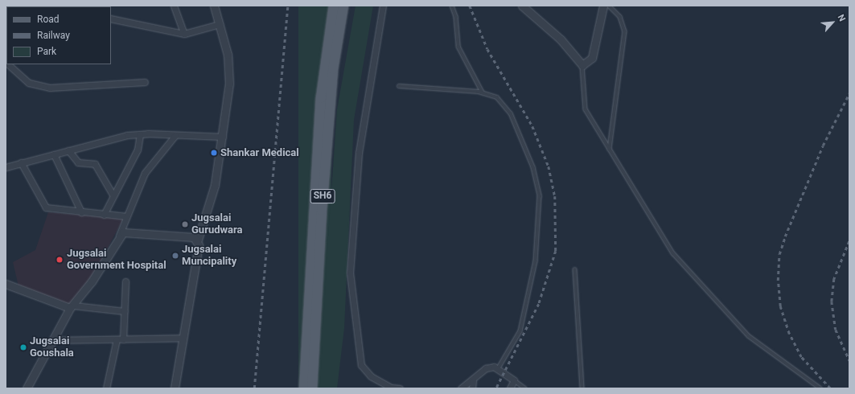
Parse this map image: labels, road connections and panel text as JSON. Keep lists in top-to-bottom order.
{
  "streets": {
    "main road": ["SH6"]
  },
  "places": [
    "Shankar Medical",
    "Jugsalai Gurudwara",
    "Jugsalai Muncipality",
    "Jugsalai Government Hospital",
    "Jugsalai Goushala"
  ],
  "legend": ["Road", "Railway", "Park"],
  "north": "top right"
}
